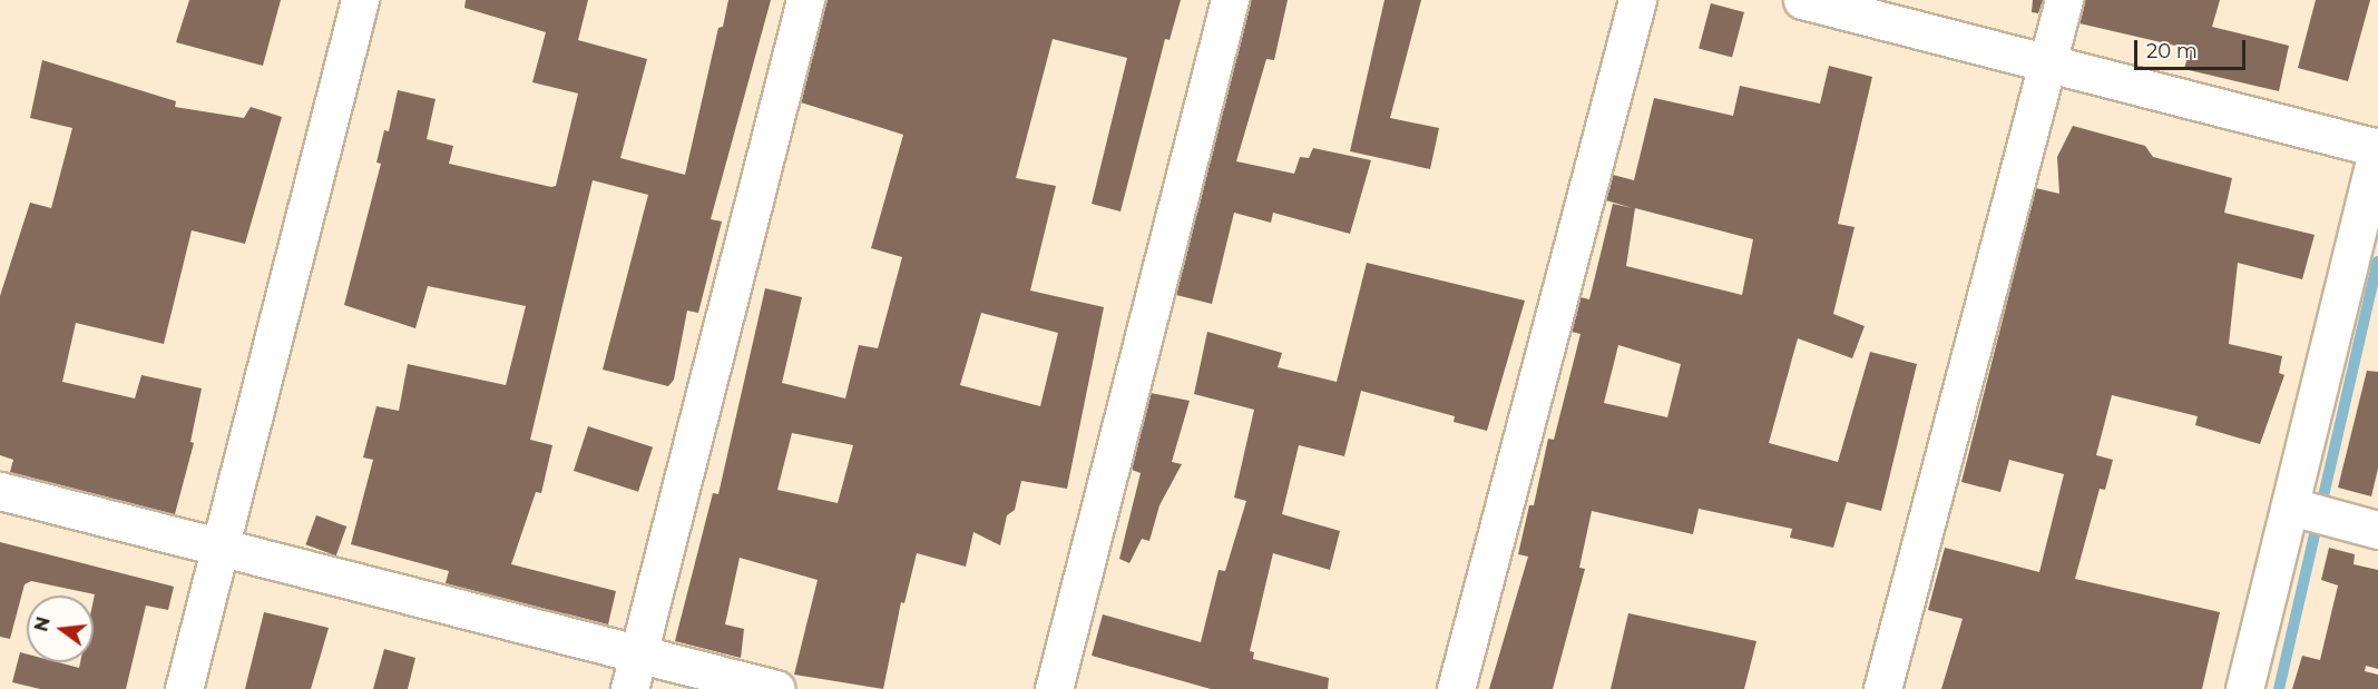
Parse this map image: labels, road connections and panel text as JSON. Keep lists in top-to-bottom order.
{
  "scale_bar": "20 m",
  "north": "left"
}
